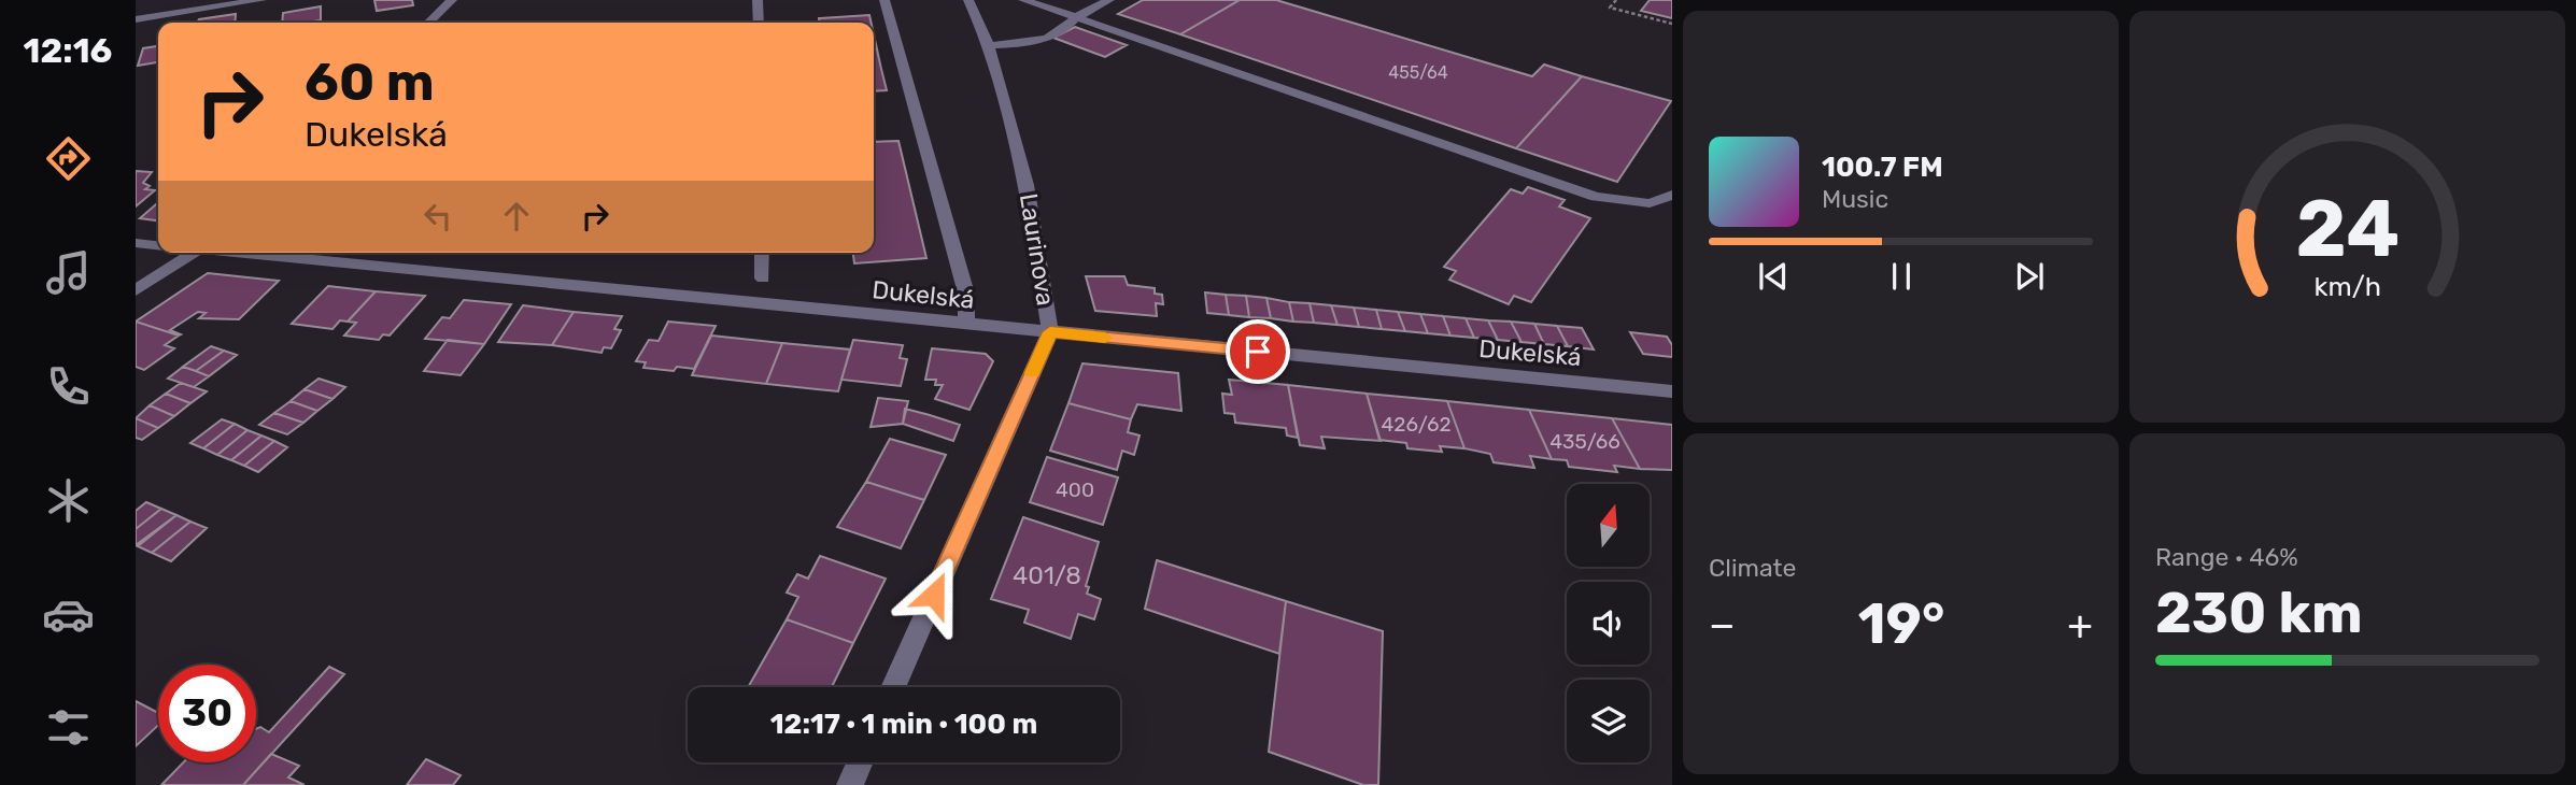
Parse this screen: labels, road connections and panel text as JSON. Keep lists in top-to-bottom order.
{
  "streets": {
    "street": ["Laurinova", "Dukelská"]
  },
  "crossings": [
    ["Laurinova", "Dukelská"]
  ],
  "house_numbers": [
    "455/64",
    "426/62",
    "435/66",
    "400",
    "401/8"
  ],
  "north": "top",
  "page": {
    "tabs": "12:16",
    "turn": ["60 m", "Dukelská"],
    "song": ["100.7 FM", "Music"],
    "tile": [
      "Climate",
      ["Range · 46%", "230 km"]
    ],
    "heat": ["−", "19°", "+"],
    "limit": "30",
    "trip": "12:17 · 1 min · 100 m",
    "gauge": ["24", "km/h"]
  }
}
